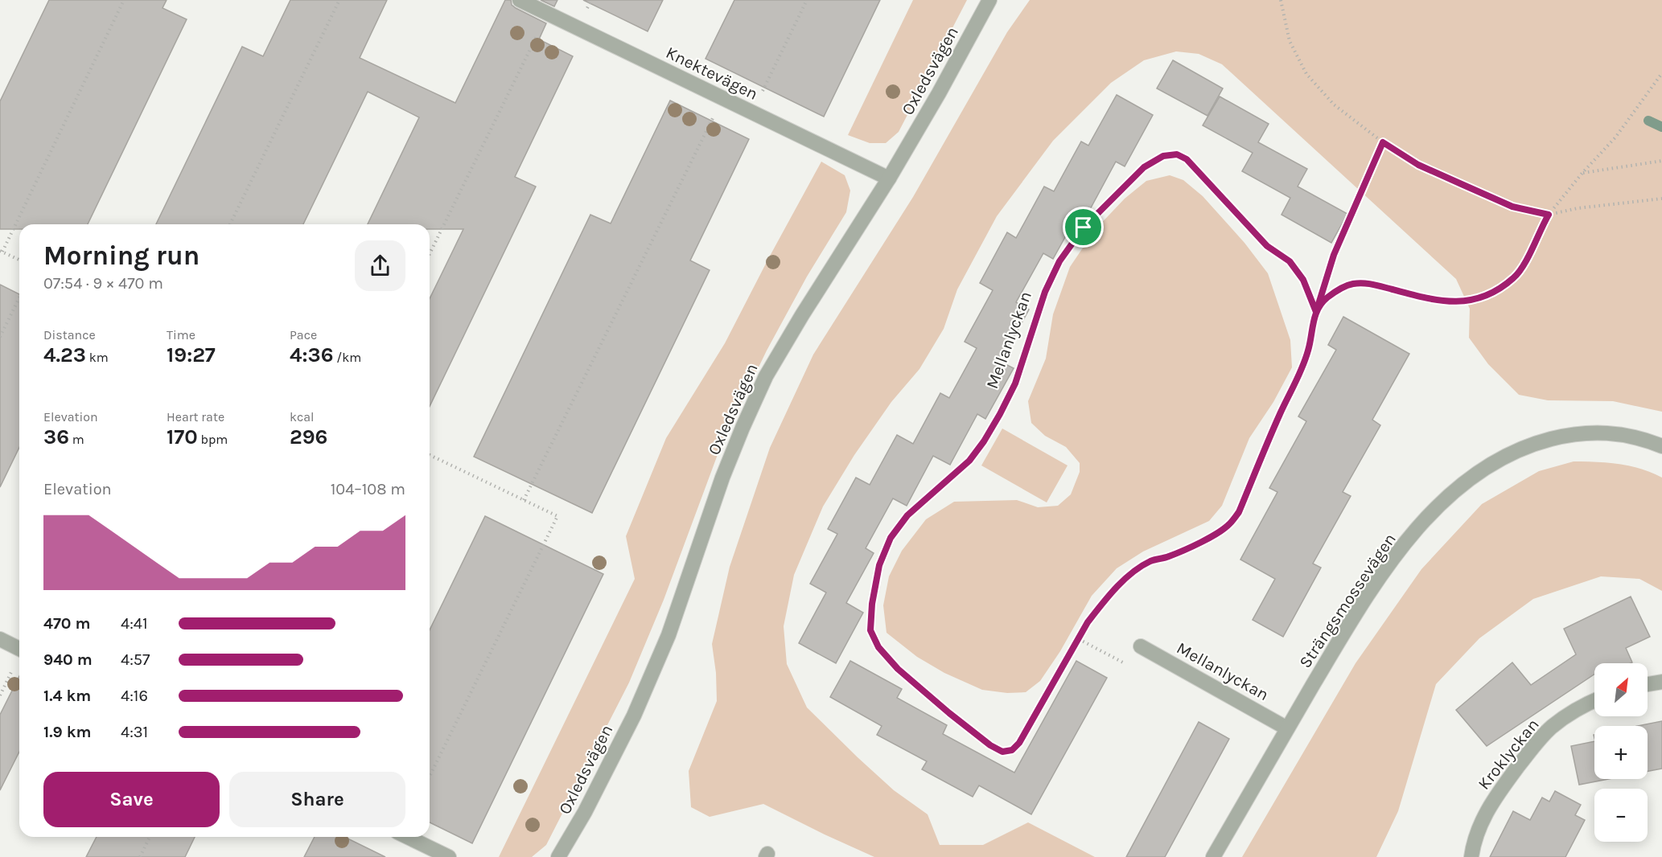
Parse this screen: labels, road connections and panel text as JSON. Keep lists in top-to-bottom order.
{
  "streets": {
    "street": [
      "Oxledsvägen",
      "Knektevägen",
      "Mellanlyckan",
      "Strängsmossevägen",
      "Kroklyckan"
    ]
  },
  "crossings": [
    ["Oxledsvägen", "Knektevägen"],
    ["Mellanlyckan", "Strängsmossevägen"]
  ],
  "north": "top right",
  "page": {
    "heading": ["Morning run", "07:54 · 9 × 470 m"],
    "stats": [
      ["Distance", "4.23 km"],
      ["Time", "19:27"],
      ["Pace", "4:36 /km"],
      ["Elevation", "36 m"],
      ["Heart rate", "170 bpm"],
      ["kcal", "296"]
    ],
    "chart": ["Elevation", "104–108 m"],
    "list": [
      {
        "name": "470 m",
        "note": "4:41"
      },
      {
        "name": "940 m",
        "note": "4:57"
      },
      {
        "name": "1.4 km",
        "note": "4:16"
      },
      {
        "name": "1.9 km",
        "note": "4:31"
      }
    ],
    "map_buttons": ["+", "−"],
    "buttons": ["Save", "Share"]
  }
}
